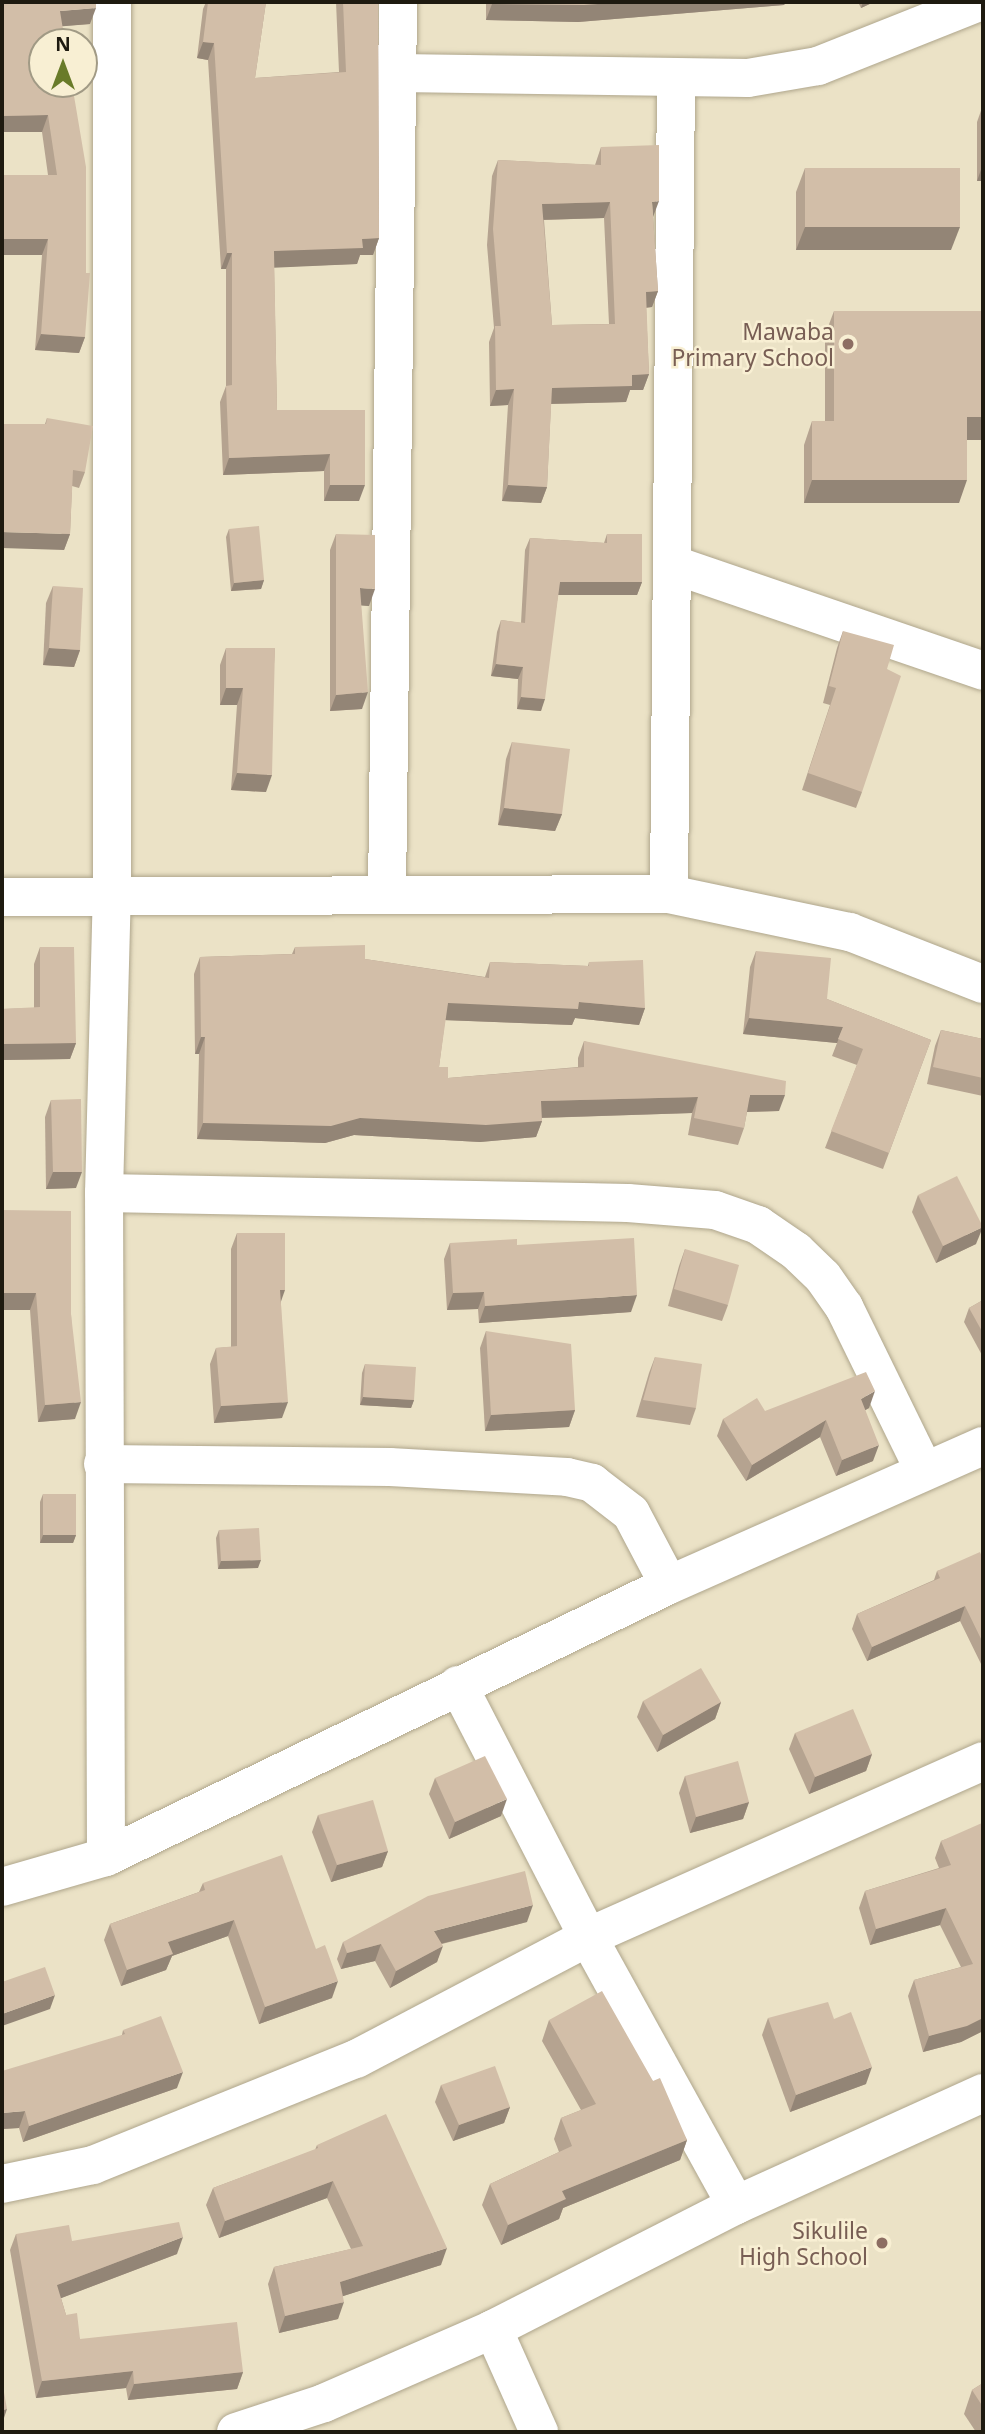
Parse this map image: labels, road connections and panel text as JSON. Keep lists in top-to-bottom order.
{
  "places": ["Mawaba Primary School", "Sikulile High School"],
  "north": "top"
}
